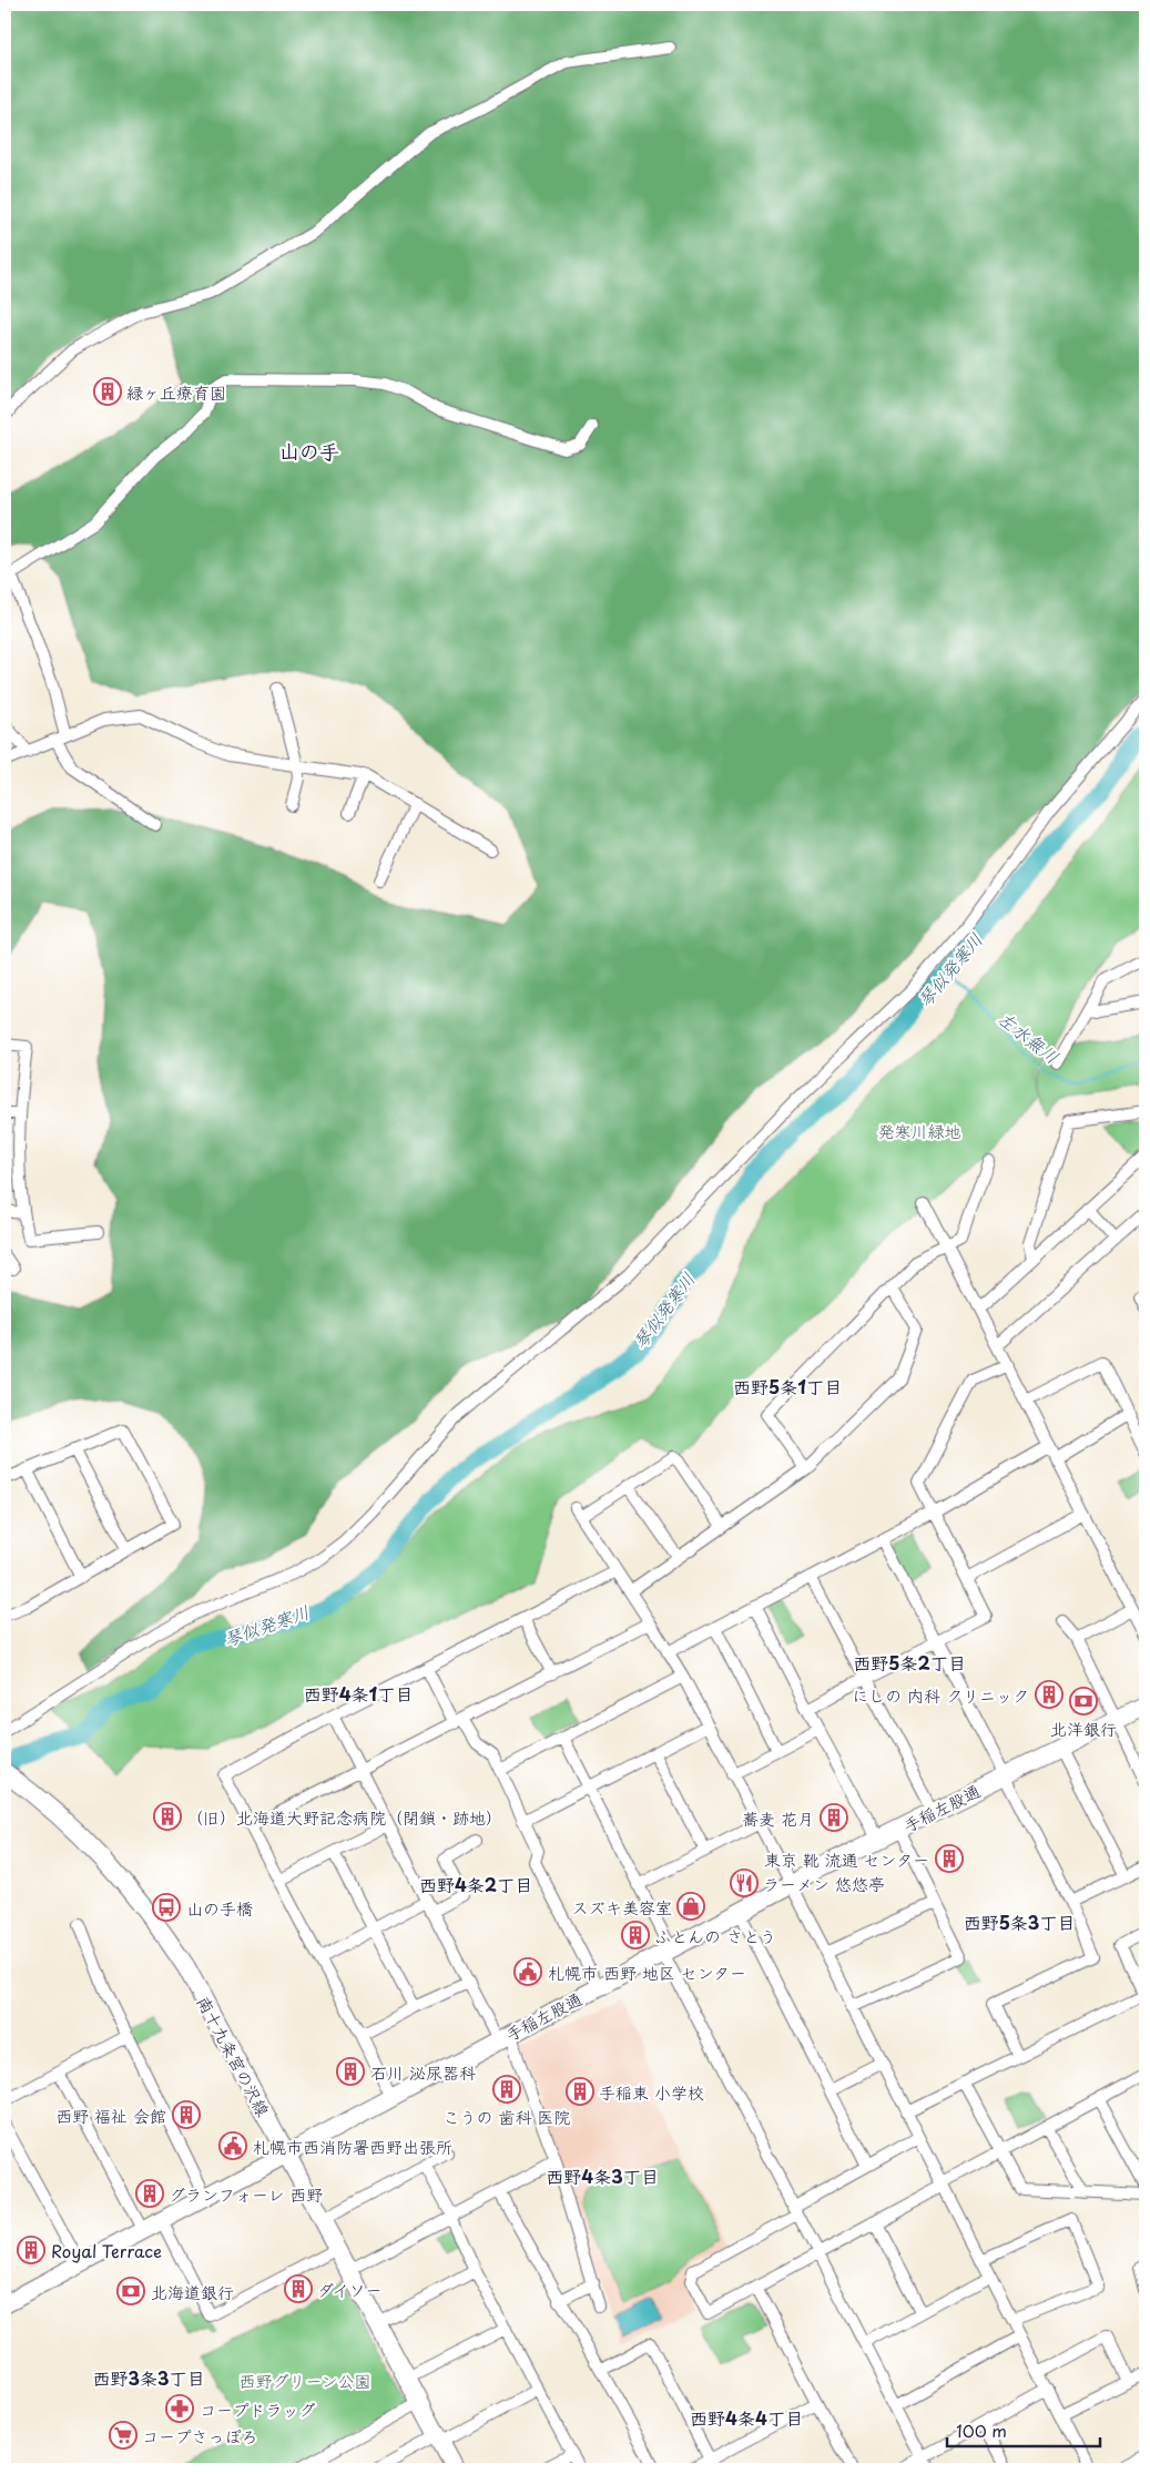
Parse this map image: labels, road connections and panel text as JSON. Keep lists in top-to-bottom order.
{
  "streets": {
    "main road": ["手稲左股通", "南十九条宮の沢線"]
  },
  "crossings": [
    ["手稲左股通", "南十九条宮の沢線"]
  ],
  "districts": [
    "山の手",
    "西野5条1丁目",
    "西野5条2丁目",
    "西野4条1丁目",
    "西野4条2丁目",
    "西野5条3丁目",
    "西野4条3丁目",
    "西野3条3丁目",
    "西野4条4丁目"
  ],
  "water": ["琴似発寒川", "左水無川"],
  "parks": ["発寒川緑地", "西野グリーン公園"],
  "places": {
    "building": [
      "緑ヶ丘療育園",
      "にしの 内科 クリニック",
      "（旧）北海道大野記念病院（閉鎖・跡地）",
      "蕎麦 花月",
      "東京 靴 流通 センター",
      "ふとんの さとう",
      "石川 泌尿器科",
      "こうの 歯科 医院",
      "手稲東 小学校",
      "西野 福祉 会館",
      "グランフォーレ 西野",
      "Royal Terrace",
      "ダイソー"
    ],
    "bank": ["北洋銀行", "北海道銀行"],
    "restaurant": ["ラーメン 悠悠亭"],
    "shop": ["スズキ美容室"],
    "bus stop": ["山の手橋"],
    "public building": ["札幌市 西野 地区 センター", "札幌市西消防署西野出張所"],
    "pharmacy": ["コープドラッグ"],
    "supermarket": ["コープさっぽろ"]
  },
  "scale_bar": "100 m"
}
